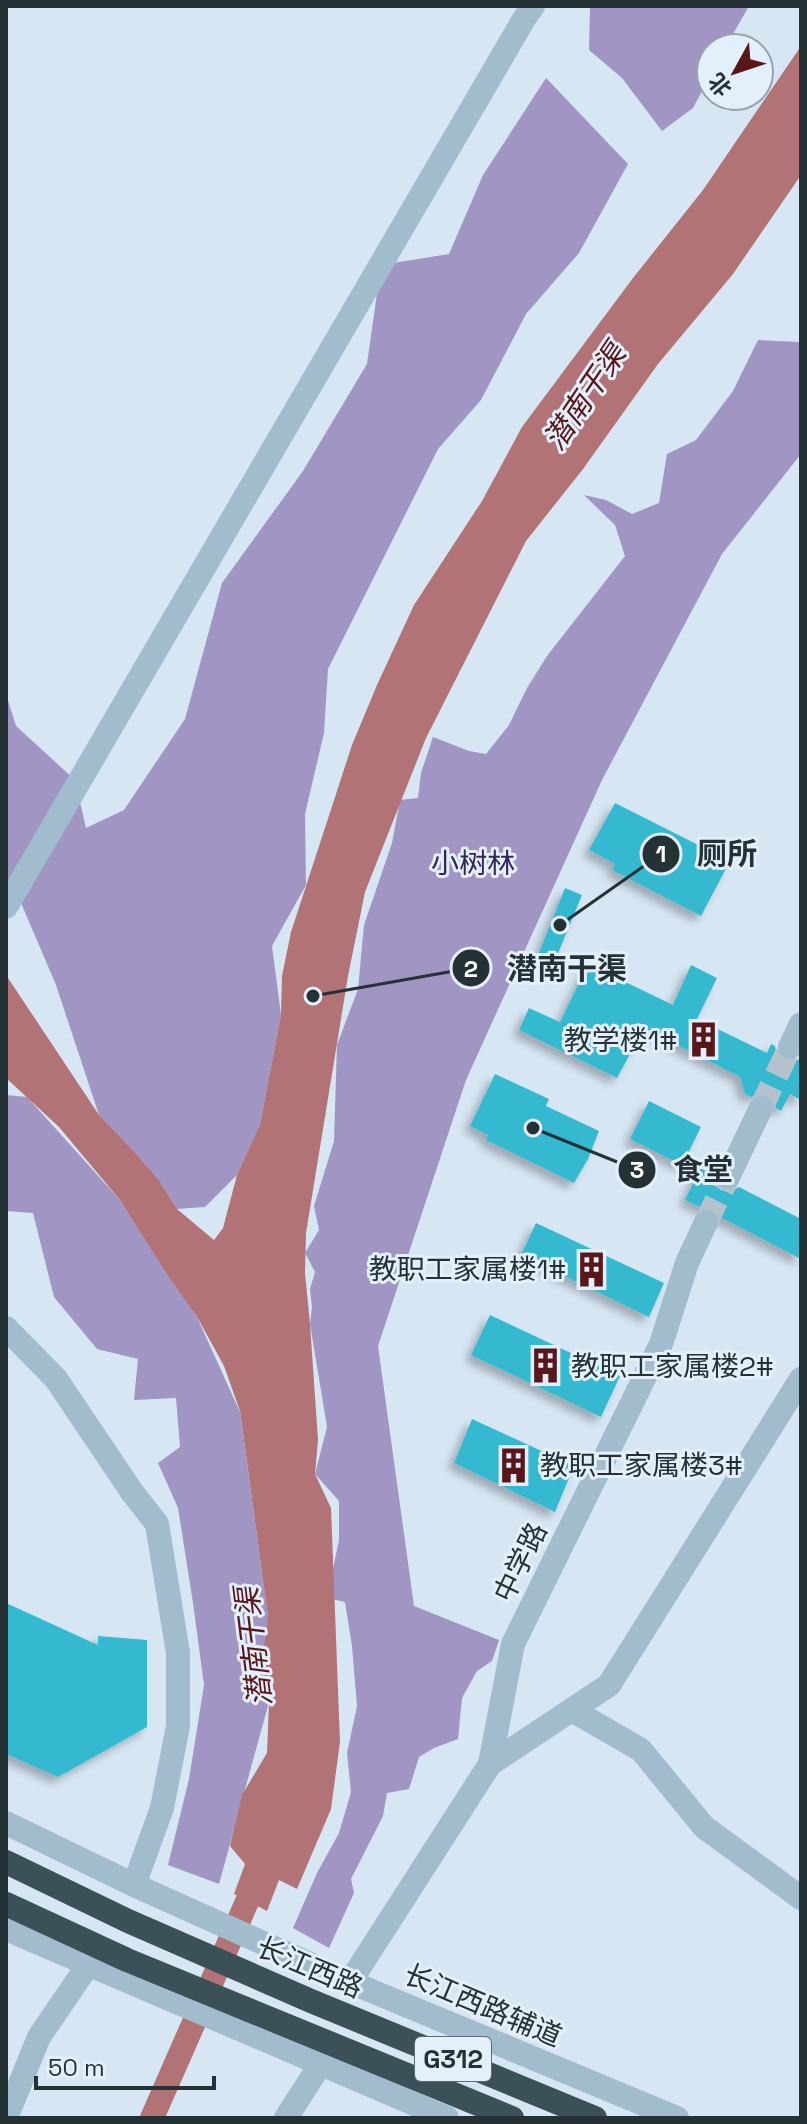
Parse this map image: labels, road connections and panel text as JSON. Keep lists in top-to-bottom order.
{
  "streets": {
    "highway": ["长江西路", "G312"],
    "street": ["中学路", "长江西路辅道"]
  },
  "water": ["潜南干渠"],
  "parks": ["小树林"],
  "places": {
    "other": ["厕所", "潜南干渠", "食堂"],
    "building": [
      "教学楼1#",
      "教职工家属楼1#",
      "教职工家属楼2#",
      "教职工家属楼3#"
    ]
  },
  "scale_bar": "50 m",
  "north": "bottom left"
}
